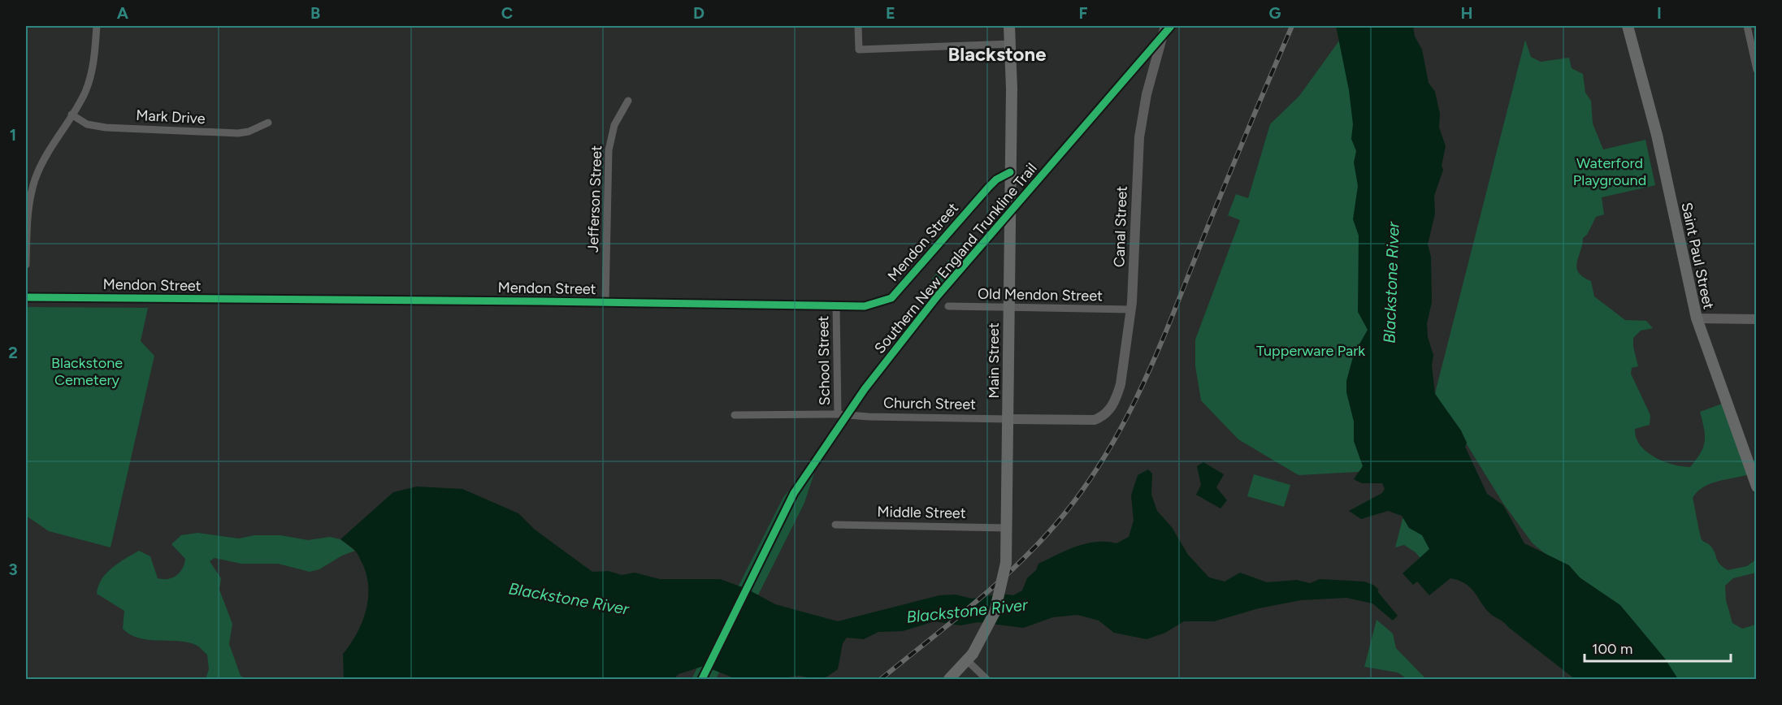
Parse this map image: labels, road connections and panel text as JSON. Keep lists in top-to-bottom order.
{
  "streets": {
    "main road": ["Saint Paul Street", "Main Street"],
    "street": [
      "Mark Drive",
      "Jefferson Street",
      "Canal Street",
      "Mendon Street",
      "Old Mendon Street",
      "School Street",
      "Church Street",
      "Middle Street"
    ],
    "cycle path": ["Southern New England Trunkline Trail"]
  },
  "crossings": [
    ["Jefferson Street", "Mendon Street"],
    ["Canal Street", "Old Mendon Street"],
    ["Canal Street", "Church Street"],
    ["Mendon Street", "School Street"],
    ["Mendon Street", "Main Street"],
    ["Old Mendon Street", "Main Street"],
    ["School Street", "Church Street"],
    ["Main Street", "Church Street"],
    ["Main Street", "Middle Street"]
  ],
  "districts": ["Blackstone"],
  "water": ["Blackstone River"],
  "parks": ["Waterford Playground", "Tupperware Park", "Blackstone Cemetery"],
  "scale_bar": "100 m",
  "grid": {
    "columns": [
      "A",
      "B",
      "C",
      "D",
      "E",
      "F",
      "G",
      "H",
      "I"
    ],
    "rows": ["1", "2", "3"]
  }
}
